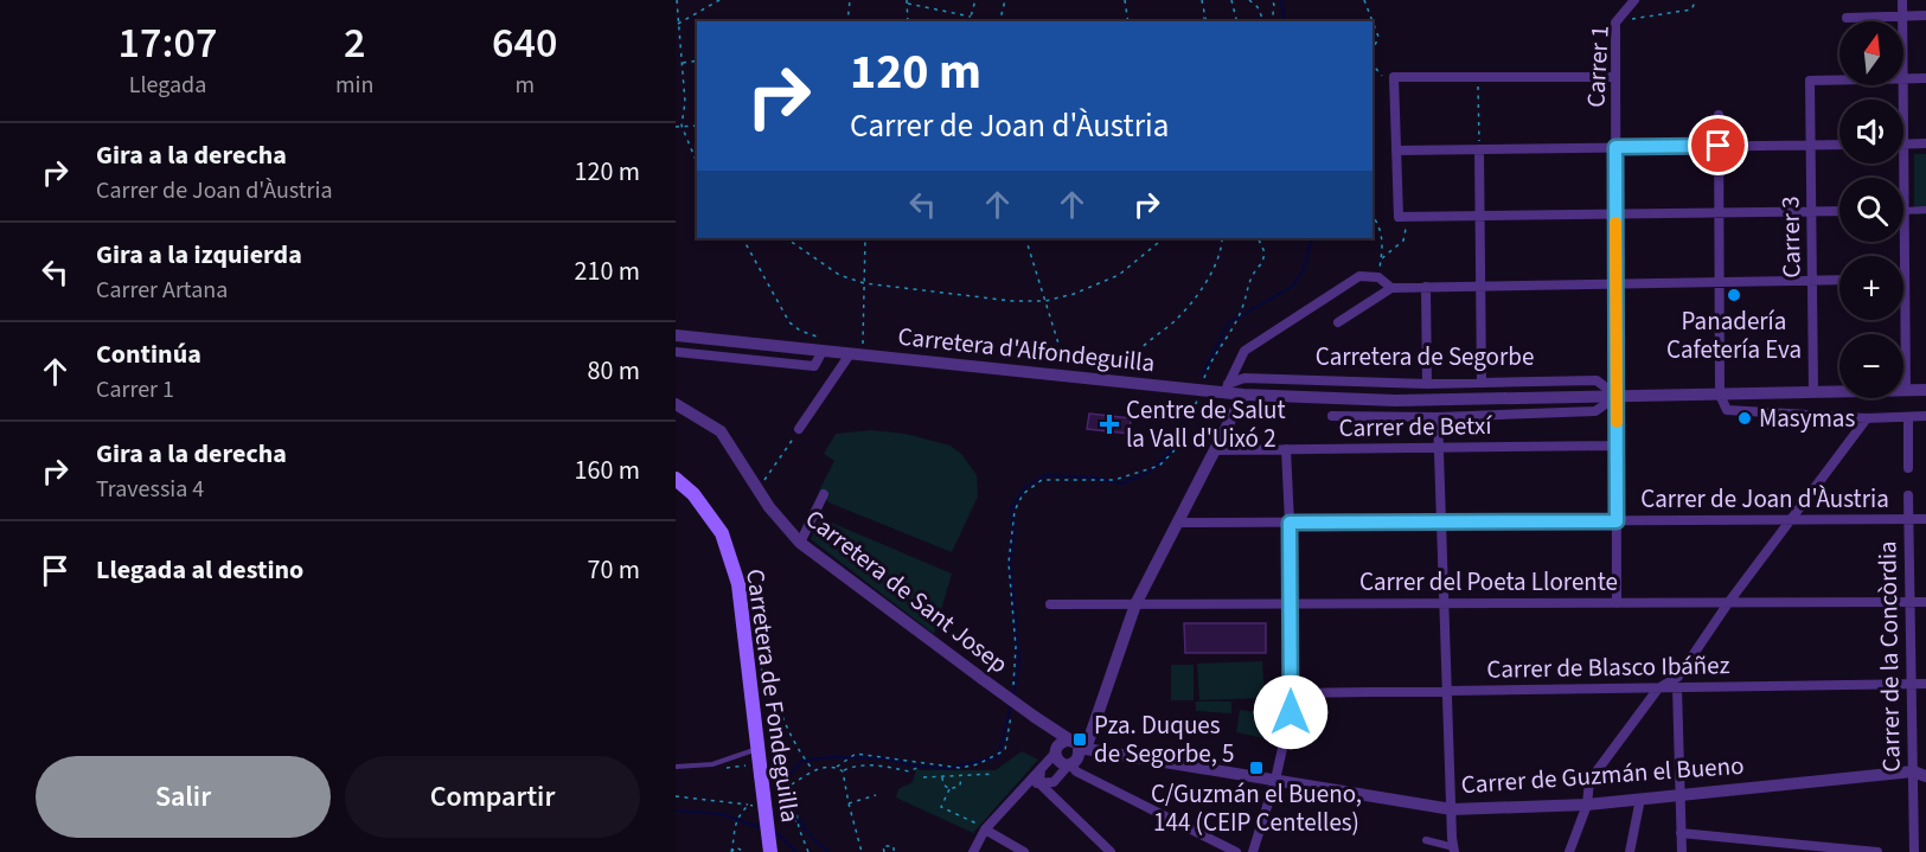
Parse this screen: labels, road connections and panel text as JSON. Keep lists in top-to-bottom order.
{
  "streets": {
    "main road": ["Carretera de Fondeguilla"],
    "street": [
      "Carrer 1",
      "Carrer 3",
      "Carretera d'Alfondeguilla",
      "Carretera de Segorbe",
      "Carrer de Betxí",
      "Carrer de Joan d'Àustria",
      "Carrer del Poeta Llorente",
      "Carretera de Sant Josep",
      "Carrer de la Concòrdia",
      "Carrer de Blasco Ibáñez",
      "Carrer de Guzmán el Bueno"
    ]
  },
  "crossings": [
    ["Carrer 1", "Carretera de Segorbe"],
    ["Carrer 1", "Carrer de Betxí"],
    ["Carrer 1", "Carrer de Joan d'Àustria"],
    ["Carrer 1", "Carrer del Poeta Llorente"],
    ["Carrer 3", "Carretera de Segorbe"],
    ["Carretera d'Alfondeguilla", "Carretera de Segorbe"],
    ["Carrer de Joan d'Àustria", "Carrer de la Concòrdia"],
    ["Carrer del Poeta Llorente", "Carrer de la Concòrdia"],
    ["Carretera de Sant Josep", "Carrer de Guzmán el Bueno"],
    ["Carrer de la Concòrdia", "Carrer de Blasco Ibáñez"],
    ["Carrer de la Concòrdia", "Carrer de Guzmán el Bueno"]
  ],
  "places": {
    "other": ["Panadería Cafetería Eva", "Masymas"],
    "health": ["Centre de Salut la Vall d'Uixó 2"],
    "transit": ["Pza. Duques de Segorbe, 5", "C/Guzmán el Bueno, 144 (CEIP Centelles)"]
  },
  "north": "top",
  "page": {
    "eta": [
      "17:07",
      "Llegada",
      "2",
      "min",
      "640",
      "m"
    ],
    "map_buttons": ["+", "−"],
    "turn": ["120 m", "Carrer de Joan d'Àustria"],
    "list": [
      {
        "name": "Gira a la derecha",
        "note": "Carrer de Joan d'Àustria",
        "value": "120 m"
      },
      {
        "name": "Gira a la izquierda",
        "note": "Carrer Artana",
        "value": "210 m"
      },
      {
        "name": "Continúa",
        "note": "Carrer 1",
        "value": "80 m"
      },
      {
        "name": "Gira a la derecha",
        "note": "Travessia 4",
        "value": "160 m"
      },
      {
        "name": "Llegada al destino",
        "value": "70 m"
      }
    ],
    "buttons": ["Salir", "Compartir"]
  }
}
